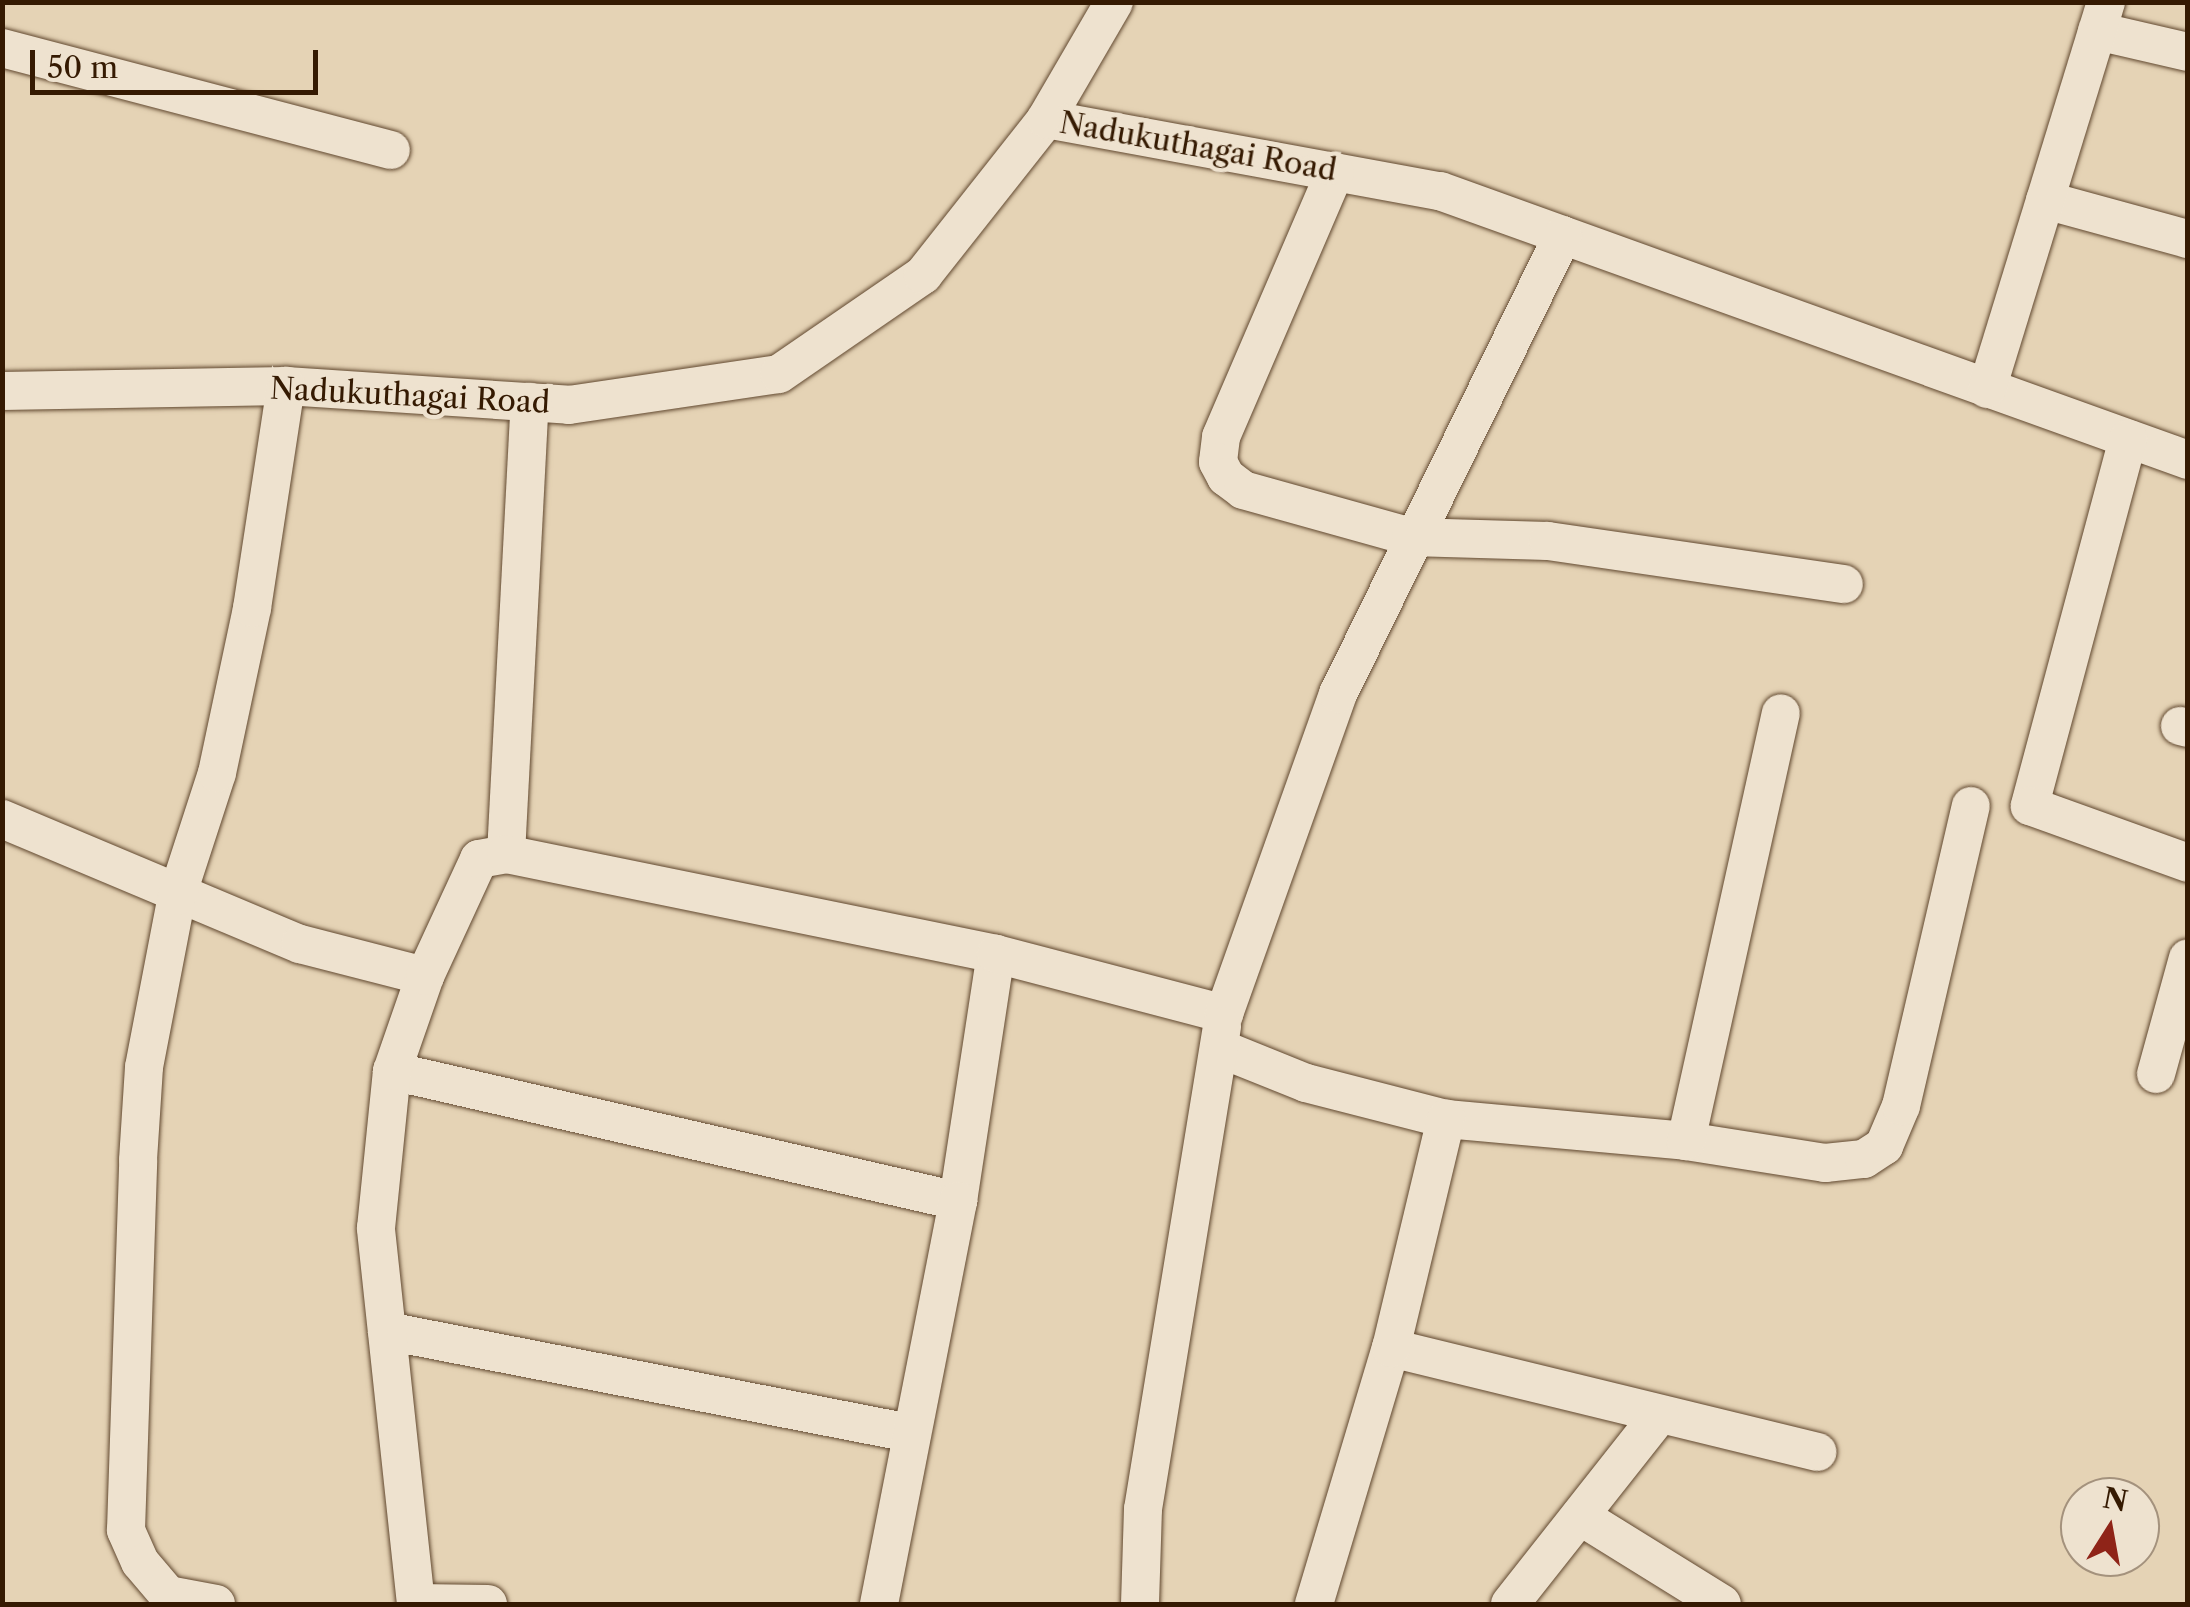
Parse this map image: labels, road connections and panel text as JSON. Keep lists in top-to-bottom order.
{
  "streets": {
    "street": ["Nadukuthagai Road"]
  },
  "scale_bar": "50 m",
  "north": "top"
}
